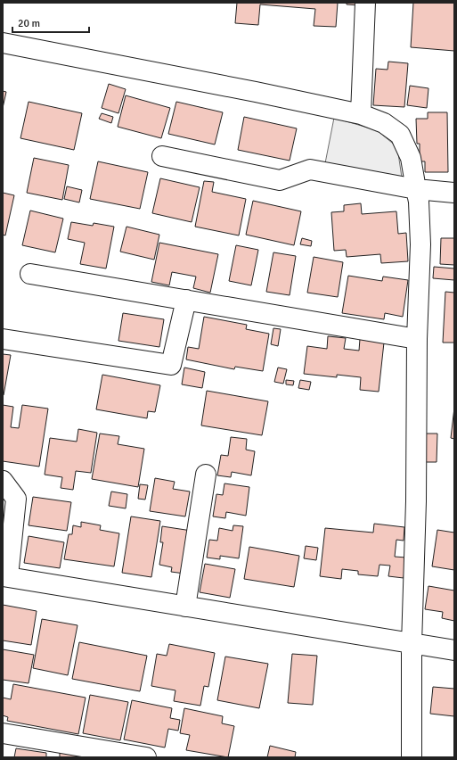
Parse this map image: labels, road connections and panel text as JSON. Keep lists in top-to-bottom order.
{
  "scale_bar": "20 m"
}
